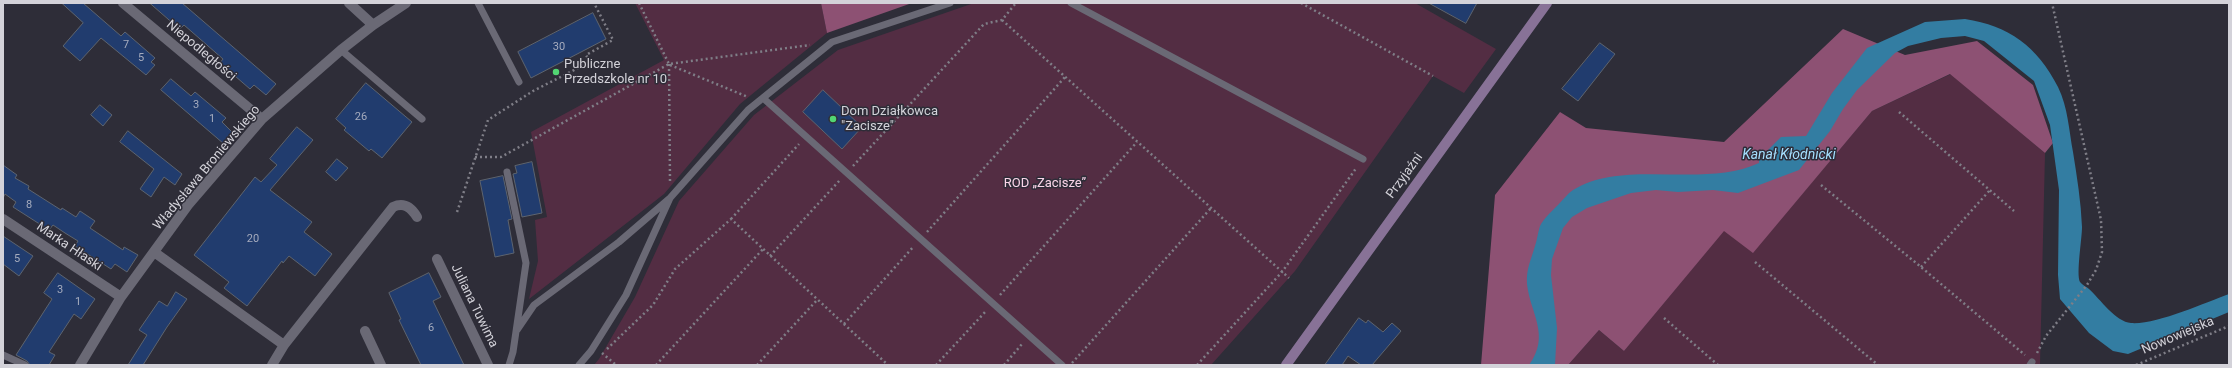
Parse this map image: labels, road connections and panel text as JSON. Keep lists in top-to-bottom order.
{
  "streets": {
    "main road": ["Przyjaźni"],
    "street": [
      "Niepodległości",
      "Władysława Broniewskiego",
      "Marka Hłaski",
      "Juliana Tuwima"
    ],
    "path": ["Nowowiejska"]
  },
  "crossings": [
    ["Niepodległości", "Władysława Broniewskiego"],
    ["Władysława Broniewskiego", "Marka Hłaski"]
  ],
  "water": ["Kanał Kłodnicki"],
  "parks": ["ROD „Zacisze”"],
  "places": ["Publiczne Przedszkole nr 10", "Dom Działkowca \"Zacisze\""],
  "house_numbers": [
    "7",
    "30",
    "5",
    "3",
    "26",
    "1",
    "8",
    "20",
    "5",
    "3",
    "1",
    "6"
  ]
}
